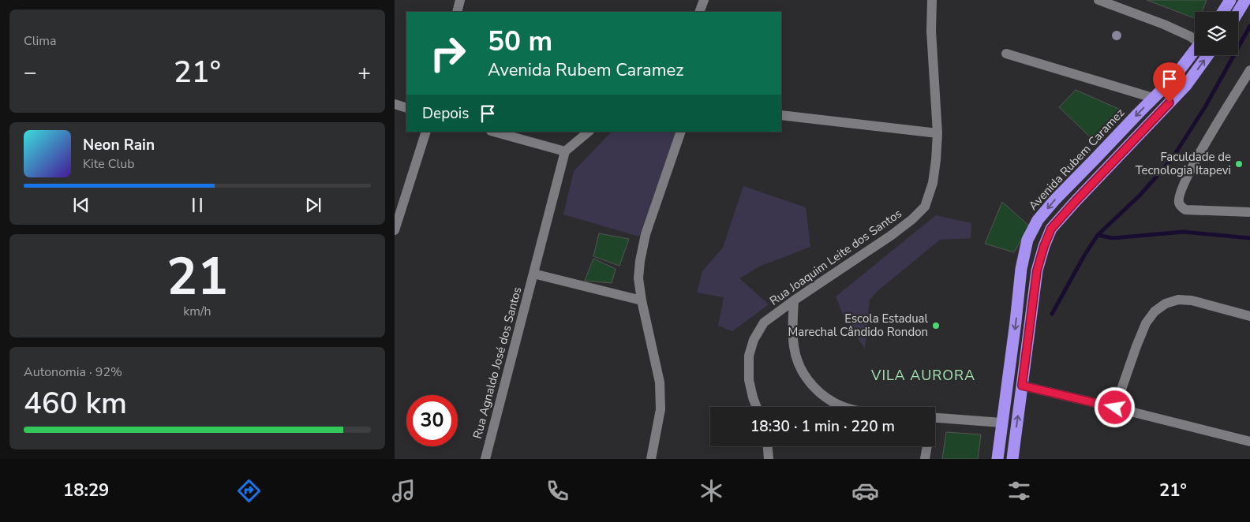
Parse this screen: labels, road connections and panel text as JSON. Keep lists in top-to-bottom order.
{
  "streets": {
    "highway": ["Avenida Rubem Caramez"],
    "street": ["Rua Joaquim Leite dos Santos", "Rua Agnaldo José dos Santos"]
  },
  "districts": ["VILA AURORA"],
  "places": ["Faculdade de Tecnologia Itapevi", "Escola Estadual Marechal Cândido Rondon"],
  "page": {
    "tile": [
      "Clima",
      ["21", "km/h"],
      ["Autonomia · 92%", "460 km"]
    ],
    "turn": ["50 m", "Avenida Rubem Caramez"],
    "heat": ["−", "21°", "+"],
    "then": "Depois",
    "song": ["Neon Rain", "Kite Club"],
    "limit": "30",
    "trip": "18:30 · 1 min · 220 m",
    "tabs": ["18:29", "21°"]
  }
}
